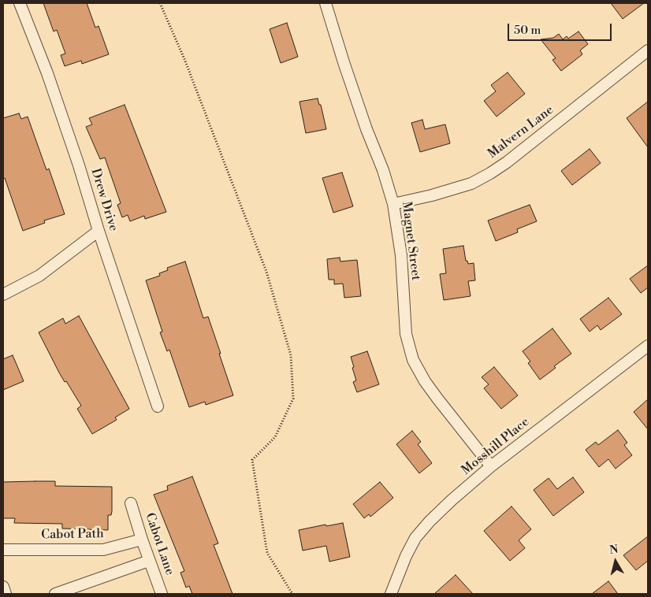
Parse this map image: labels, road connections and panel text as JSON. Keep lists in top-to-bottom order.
{
  "streets": {
    "street": [
      "Malvern Lane",
      "Drew Drive",
      "Magnet Street",
      "Mosshill Place",
      "Cabot Path",
      "Cabot Lane"
    ]
  },
  "crossings": [
    ["Malvern Lane", "Magnet Street"],
    ["Magnet Street", "Mosshill Place"],
    ["Cabot Path", "Cabot Lane"]
  ],
  "scale_bar": "50 m",
  "north": "top"
}
